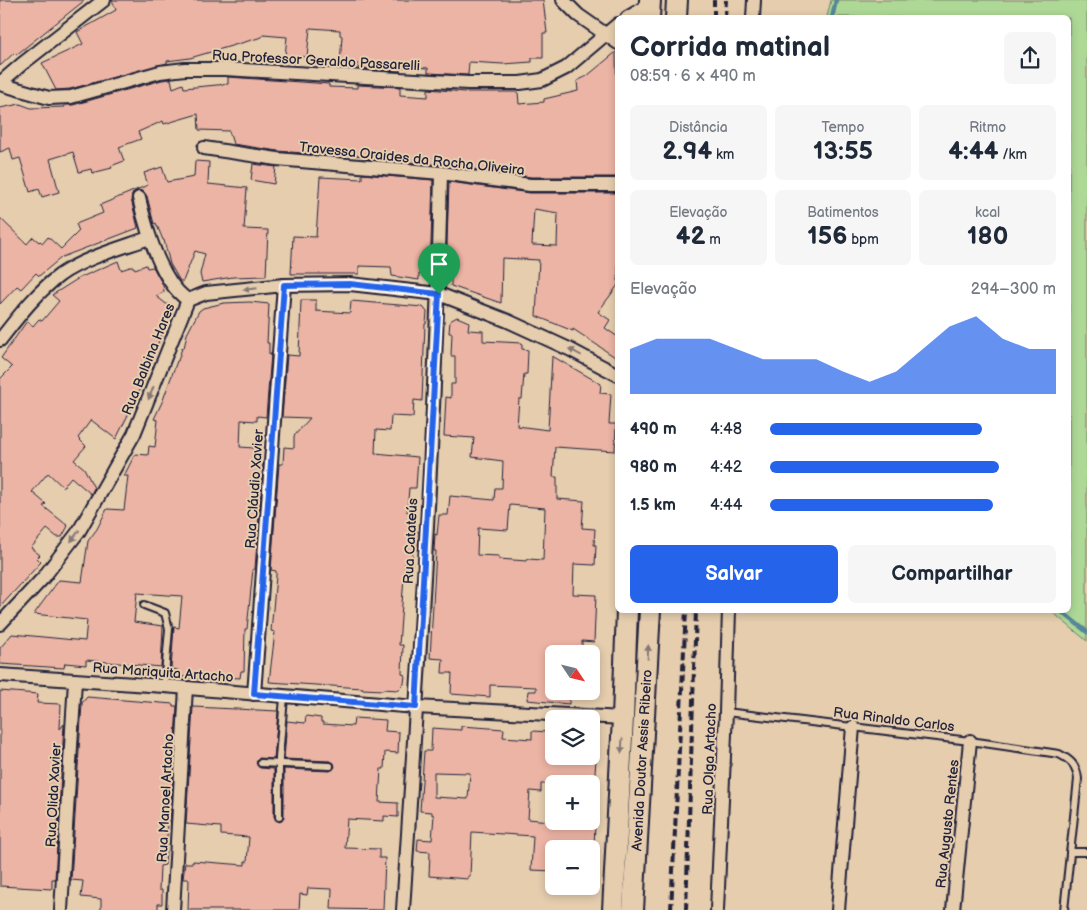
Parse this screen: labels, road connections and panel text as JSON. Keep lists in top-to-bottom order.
{
  "streets": {
    "main road": ["Avenida Doutor Assis Ribeiro"],
    "street": [
      "Rua Professor Geraldo Passarelli",
      "Travessa Oraides da Rocha Oliveira",
      "Rua Balbina Hares",
      "Rua Cláudio Xavier",
      "Rua Catateús",
      "Rua Mariquita Artacho",
      "Rua Olga Artacho",
      "Rua Olida Xavier",
      "Rua Manoel Artacho",
      "Rua Augusto Rentes"
    ],
    "lane": ["Rua Rinaldo Carlos"]
  },
  "crossings": [
    ["Travessa Oraides da Rocha Oliveira", "Rua Catateús"],
    ["Rua Balbina Hares", "Rua Cláudio Xavier"],
    ["Rua Balbina Hares", "Rua Catateús"],
    ["Rua Cláudio Xavier", "Rua Mariquita Artacho"],
    ["Rua Catateús", "Rua Mariquita Artacho"],
    ["Rua Mariquita Artacho", "Avenida Doutor Assis Ribeiro"],
    ["Rua Mariquita Artacho", "Rua Olida Xavier"],
    ["Rua Mariquita Artacho", "Rua Manoel Artacho"],
    ["Rua Rinaldo Carlos", "Rua Olga Artacho"],
    ["Rua Rinaldo Carlos", "Rua Augusto Rentes"]
  ],
  "north": "bottom right",
  "page": {
    "heading": ["Corrida matinal", "08:59 · 6 × 490 m"],
    "stats": [
      ["Distância", "2.94 km"],
      ["Tempo", "13:55"],
      ["Ritmo", "4:44 /km"],
      ["Elevação", "42 m"],
      ["Batimentos", "156 bpm"],
      ["kcal", "180"]
    ],
    "chart": ["Elevação", "294–300 m"],
    "list": [
      {
        "name": "490 m",
        "note": "4:48"
      },
      {
        "name": "980 m",
        "note": "4:42"
      },
      {
        "name": "1.5 km",
        "note": "4:44"
      }
    ],
    "buttons": ["Salvar", "Compartilhar"],
    "map_buttons": ["+", "−"]
  }
}
